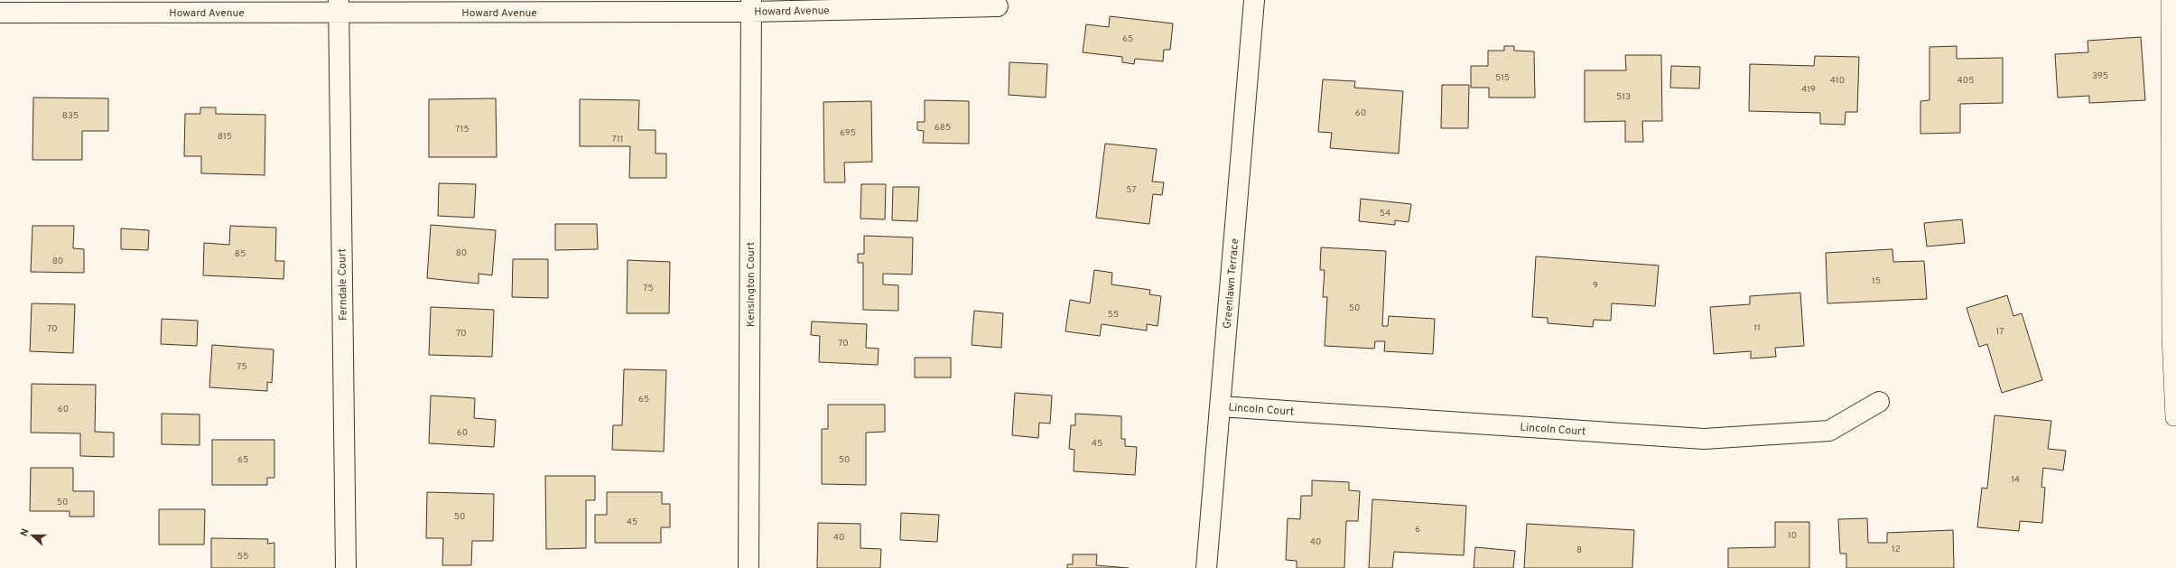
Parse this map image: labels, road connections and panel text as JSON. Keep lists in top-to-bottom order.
{
  "streets": {
    "street": [
      "Howard Avenue",
      "Greenlawn Terrace",
      "Ferndale Court",
      "Kensington Court",
      "Lincoln Court"
    ]
  },
  "crossings": [
    ["Howard Avenue", "Ferndale Court"],
    ["Howard Avenue", "Kensington Court"],
    ["Greenlawn Terrace", "Lincoln Court"]
  ],
  "house_numbers": [
    "65",
    "395",
    "515",
    "410",
    "405",
    "419",
    "513",
    "60",
    "835",
    "685",
    "715",
    "695",
    "815",
    "711",
    "57",
    "54",
    "80",
    "85",
    "80",
    "15",
    "9",
    "75",
    "50",
    "55",
    "11",
    "70",
    "17",
    "70",
    "70",
    "75",
    "65",
    "60",
    "60",
    "45",
    "65",
    "50",
    "14",
    "50",
    "50",
    "45",
    "6",
    "10",
    "40",
    "40",
    "12",
    "8",
    "55"
  ],
  "north": "left"
}
